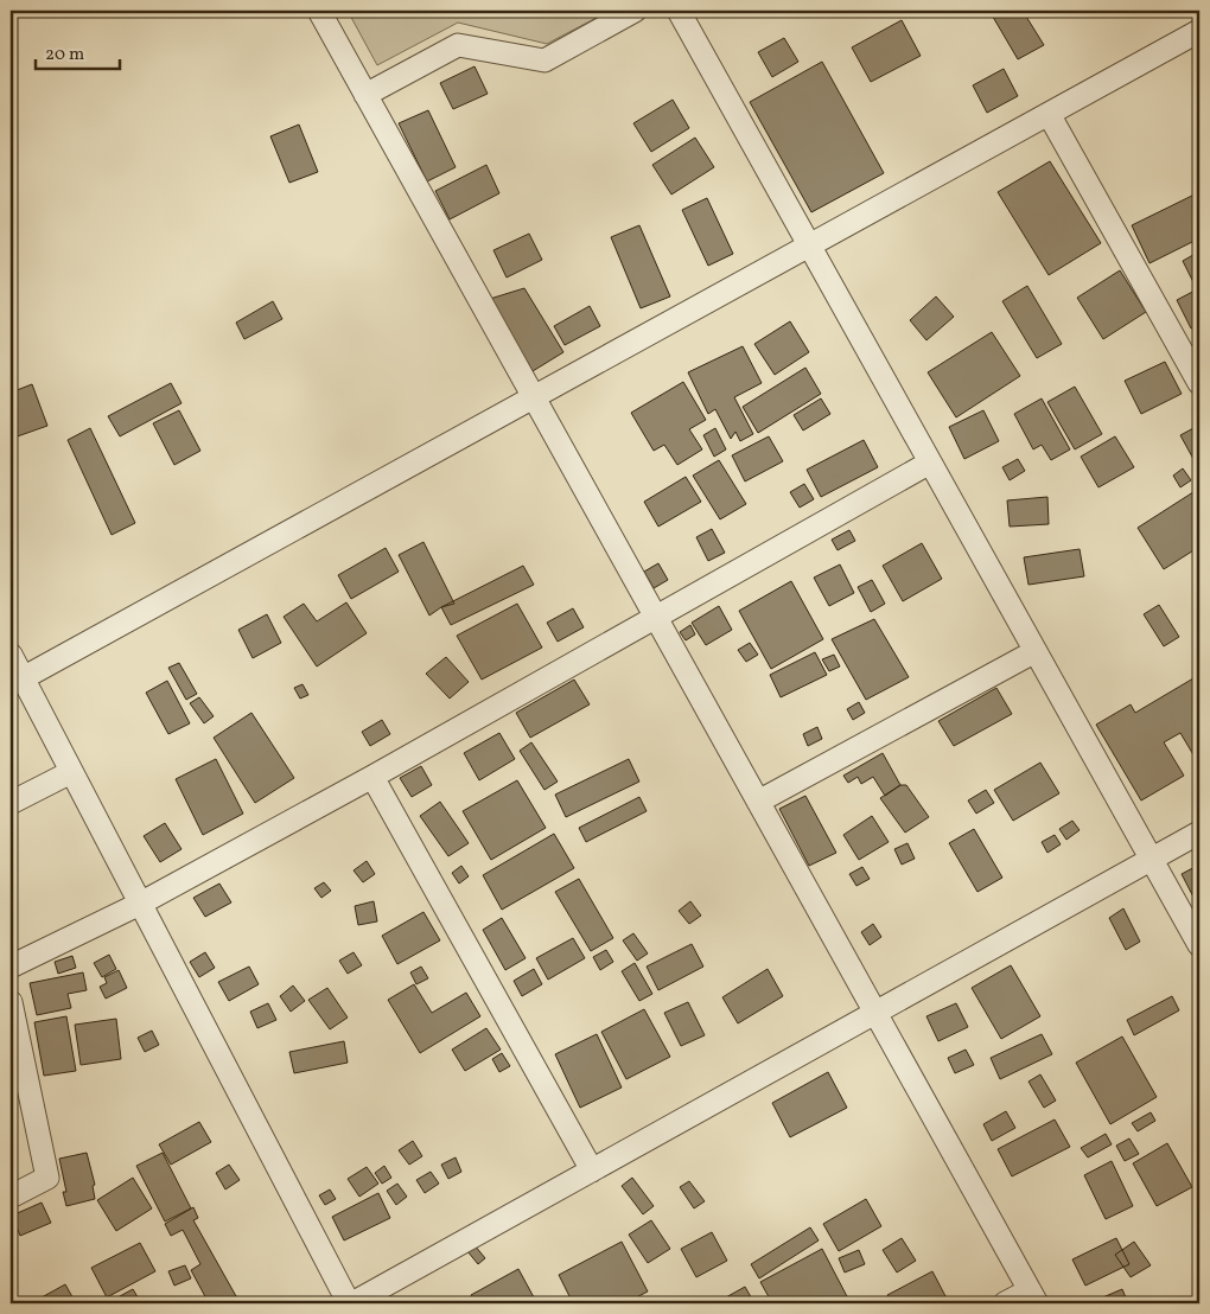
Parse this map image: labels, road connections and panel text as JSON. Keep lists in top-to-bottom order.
{
  "scale_bar": "20 m"
}
